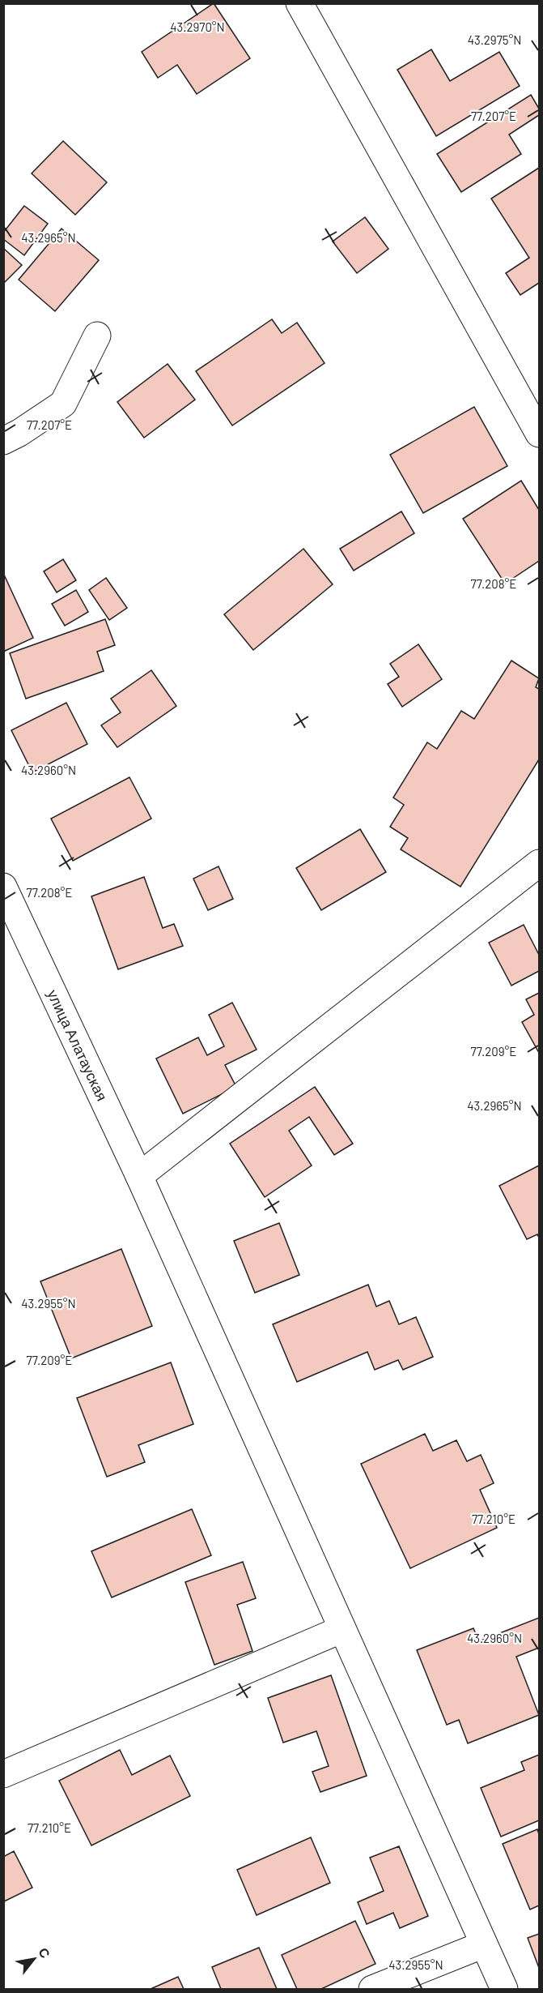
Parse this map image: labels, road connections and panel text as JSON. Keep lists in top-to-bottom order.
{
  "streets": {
    "street": ["улица Алатауская"]
  },
  "north": "top right",
  "coordinates": [
    "43.2970°N",
    "43.2975°N",
    "77.207°E",
    "43.2965°N",
    "77.208°E",
    "43.2960°N",
    "77.209°E",
    "43.2955°N",
    "77.210°E"
  ]
}
